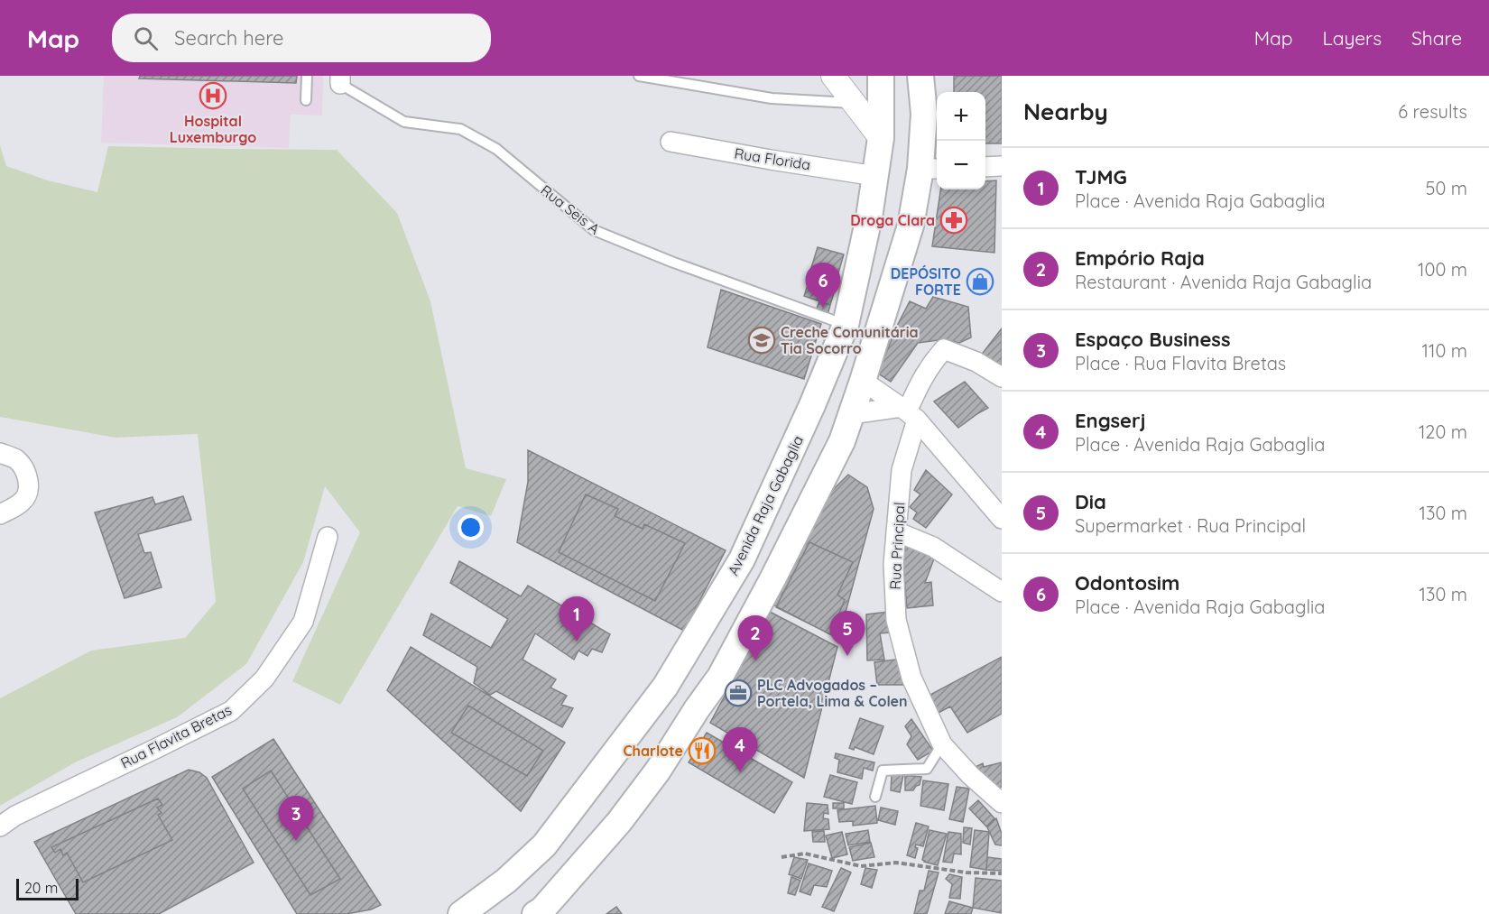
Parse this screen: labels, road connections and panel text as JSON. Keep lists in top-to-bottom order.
{
  "streets": {
    "main road": ["Avenida Raja Gabaglia"],
    "street": ["Rua Florida", "Rua Principal", "Rua Flavita Bretas"],
    "lane": ["Rua Seis A"]
  },
  "crossings": [
    ["Rua Florida", "Avenida Raja Gabaglia"],
    ["Rua Seis A", "Avenida Raja Gabaglia"]
  ],
  "places": {
    "hospital": ["Hospital Luxemburgo"],
    "pharmacy": ["Droga Clara"],
    "shop": ["DEPÓSITO FORTE"],
    "school or university": ["Creche Comunitária Tia Socorro"],
    "office": ["PLC Advogados – Portela, Lima & Colen"],
    "restaurant": ["Charlote"]
  },
  "scale_bar": "20 m",
  "page": {
    "header": "Map",
    "search": "Search here",
    "nav": ["Map", "Layers", "Share"],
    "heading": ["Nearby", "6 results"],
    "map_buttons": ["+", "−"],
    "list": [
      {
        "mark": "1",
        "name": "TJMG",
        "note": "Place · Avenida Raja Gabaglia",
        "value": "50 m"
      },
      {
        "mark": "2",
        "name": "Empório Raja",
        "note": "Restaurant · Avenida Raja Gabaglia",
        "value": "100 m"
      },
      {
        "mark": "3",
        "name": "Espaço Business",
        "note": "Place · Rua Flavita Bretas",
        "value": "110 m"
      },
      {
        "mark": "4",
        "name": "Engserj",
        "note": "Place · Avenida Raja Gabaglia",
        "value": "120 m"
      },
      {
        "mark": "5",
        "name": "Dia",
        "note": "Supermarket · Rua Principal",
        "value": "130 m"
      },
      {
        "mark": "6",
        "name": "Odontosim",
        "note": "Place · Avenida Raja Gabaglia",
        "value": "130 m"
      }
    ],
    "pins": [
      "6",
      "1",
      "5",
      "2",
      "4",
      "3"
    ],
    "scale": "20 m"
  }
}
